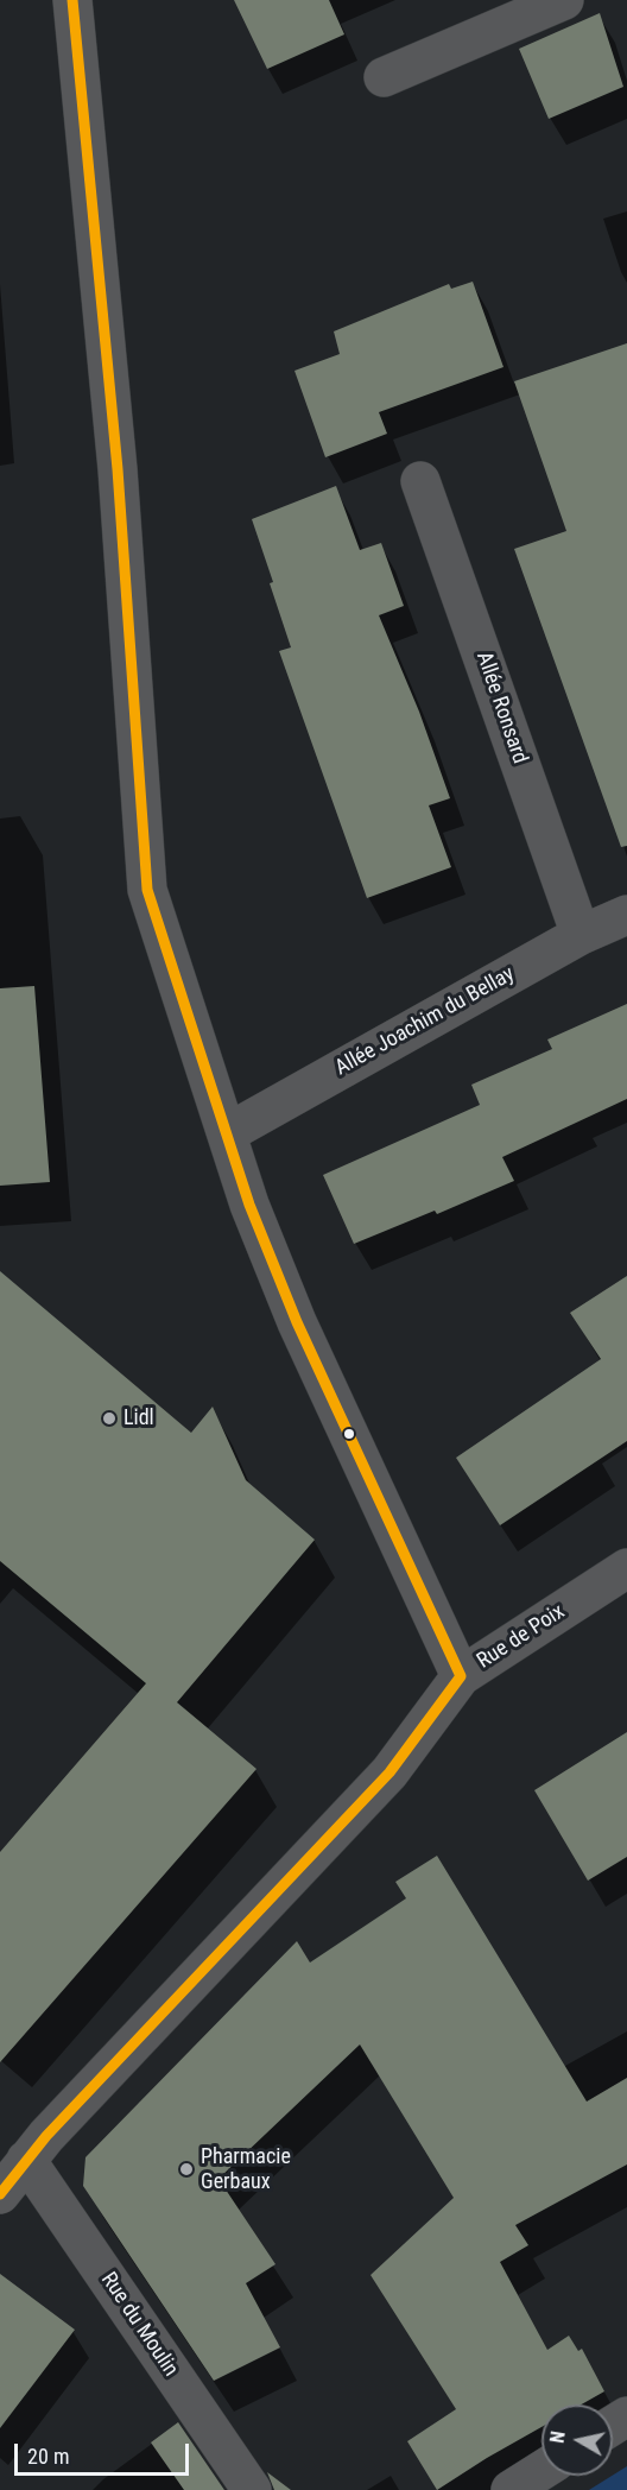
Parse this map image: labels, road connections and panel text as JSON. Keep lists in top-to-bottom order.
{
  "streets": {
    "street": [
      "Allée Ronsard",
      "Allée Joachim du Bellay",
      "Rue de Poix",
      "Rue du Moulin"
    ]
  },
  "crossings": [
    ["Allée Ronsard", "Allée Joachim du Bellay"],
    ["Rue de Poix", "Rue du Moulin"]
  ],
  "places": ["Lidl", "Pharmacie Gerbaux"],
  "scale_bar": "20 m",
  "north": "left"
}
